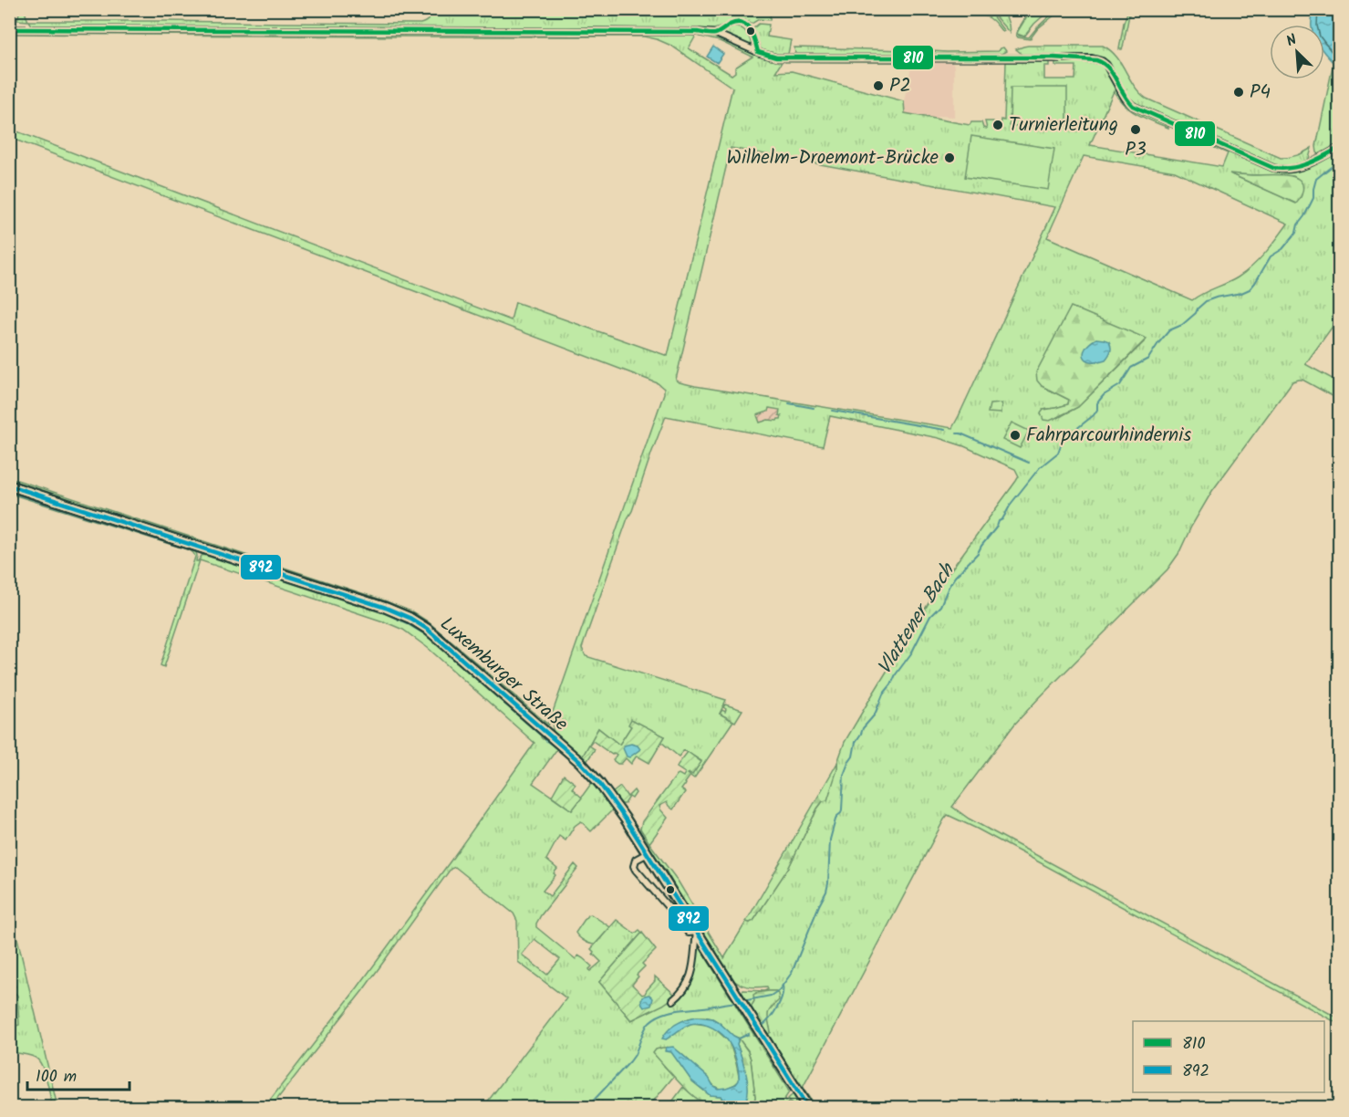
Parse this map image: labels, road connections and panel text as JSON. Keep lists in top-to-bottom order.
{
  "streets": {
    "main road": ["Luxemburger Straße"]
  },
  "water": ["Vlattener Bach"],
  "places": [
    "P2",
    "P4",
    "Turnierleitung",
    "P3",
    "Wilhelm-Droemont-Brücke",
    "Fahrparcourhindernis"
  ],
  "lines": ["transit line 810", "transit line 892"],
  "legend": ["810", "892"],
  "scale_bar": "100 m",
  "north": "top left"
}
